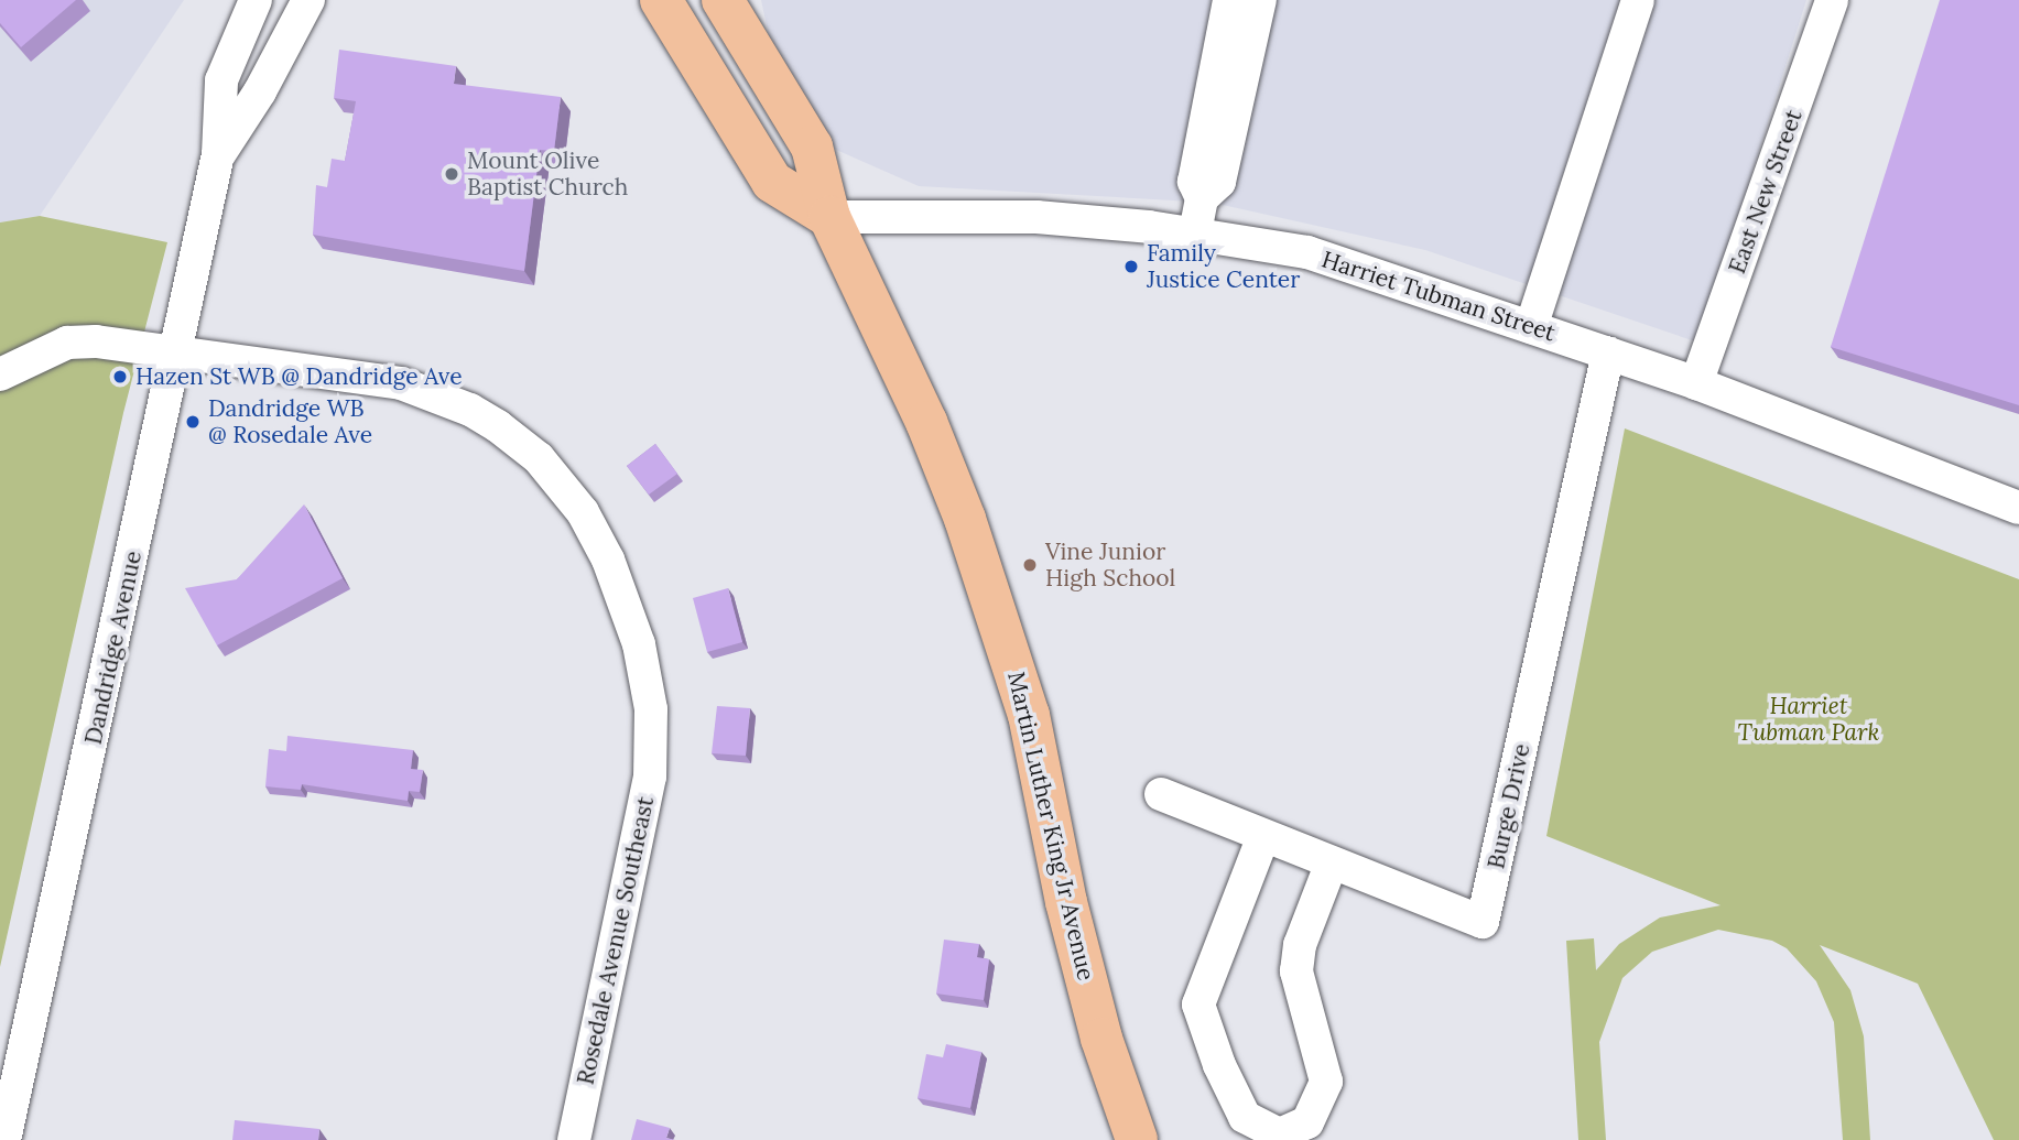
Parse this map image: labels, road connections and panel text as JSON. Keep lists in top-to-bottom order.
{
  "streets": {
    "main road": ["Martin Luther King Jr Avenue"],
    "street": [
      "East New Street",
      "Harriet Tubman Street",
      "Dandridge Avenue",
      "Burge Drive",
      "Rosedale Avenue Southeast"
    ]
  },
  "crossings": [
    ["East New Street", "Harriet Tubman Street"],
    ["Harriet Tubman Street", "Burge Drive"],
    ["Harriet Tubman Street", "Martin Luther King Jr Avenue"],
    ["Dandridge Avenue", "Rosedale Avenue Southeast"]
  ],
  "parks": ["Harriet Tubman Park"],
  "places": [
    "Mount Olive Baptist Church",
    "Family Justice Center",
    "Hazen St WB @ Dandridge Ave",
    "Dandridge WB @ Rosedale Ave",
    "Vine Junior High School"
  ]
}
